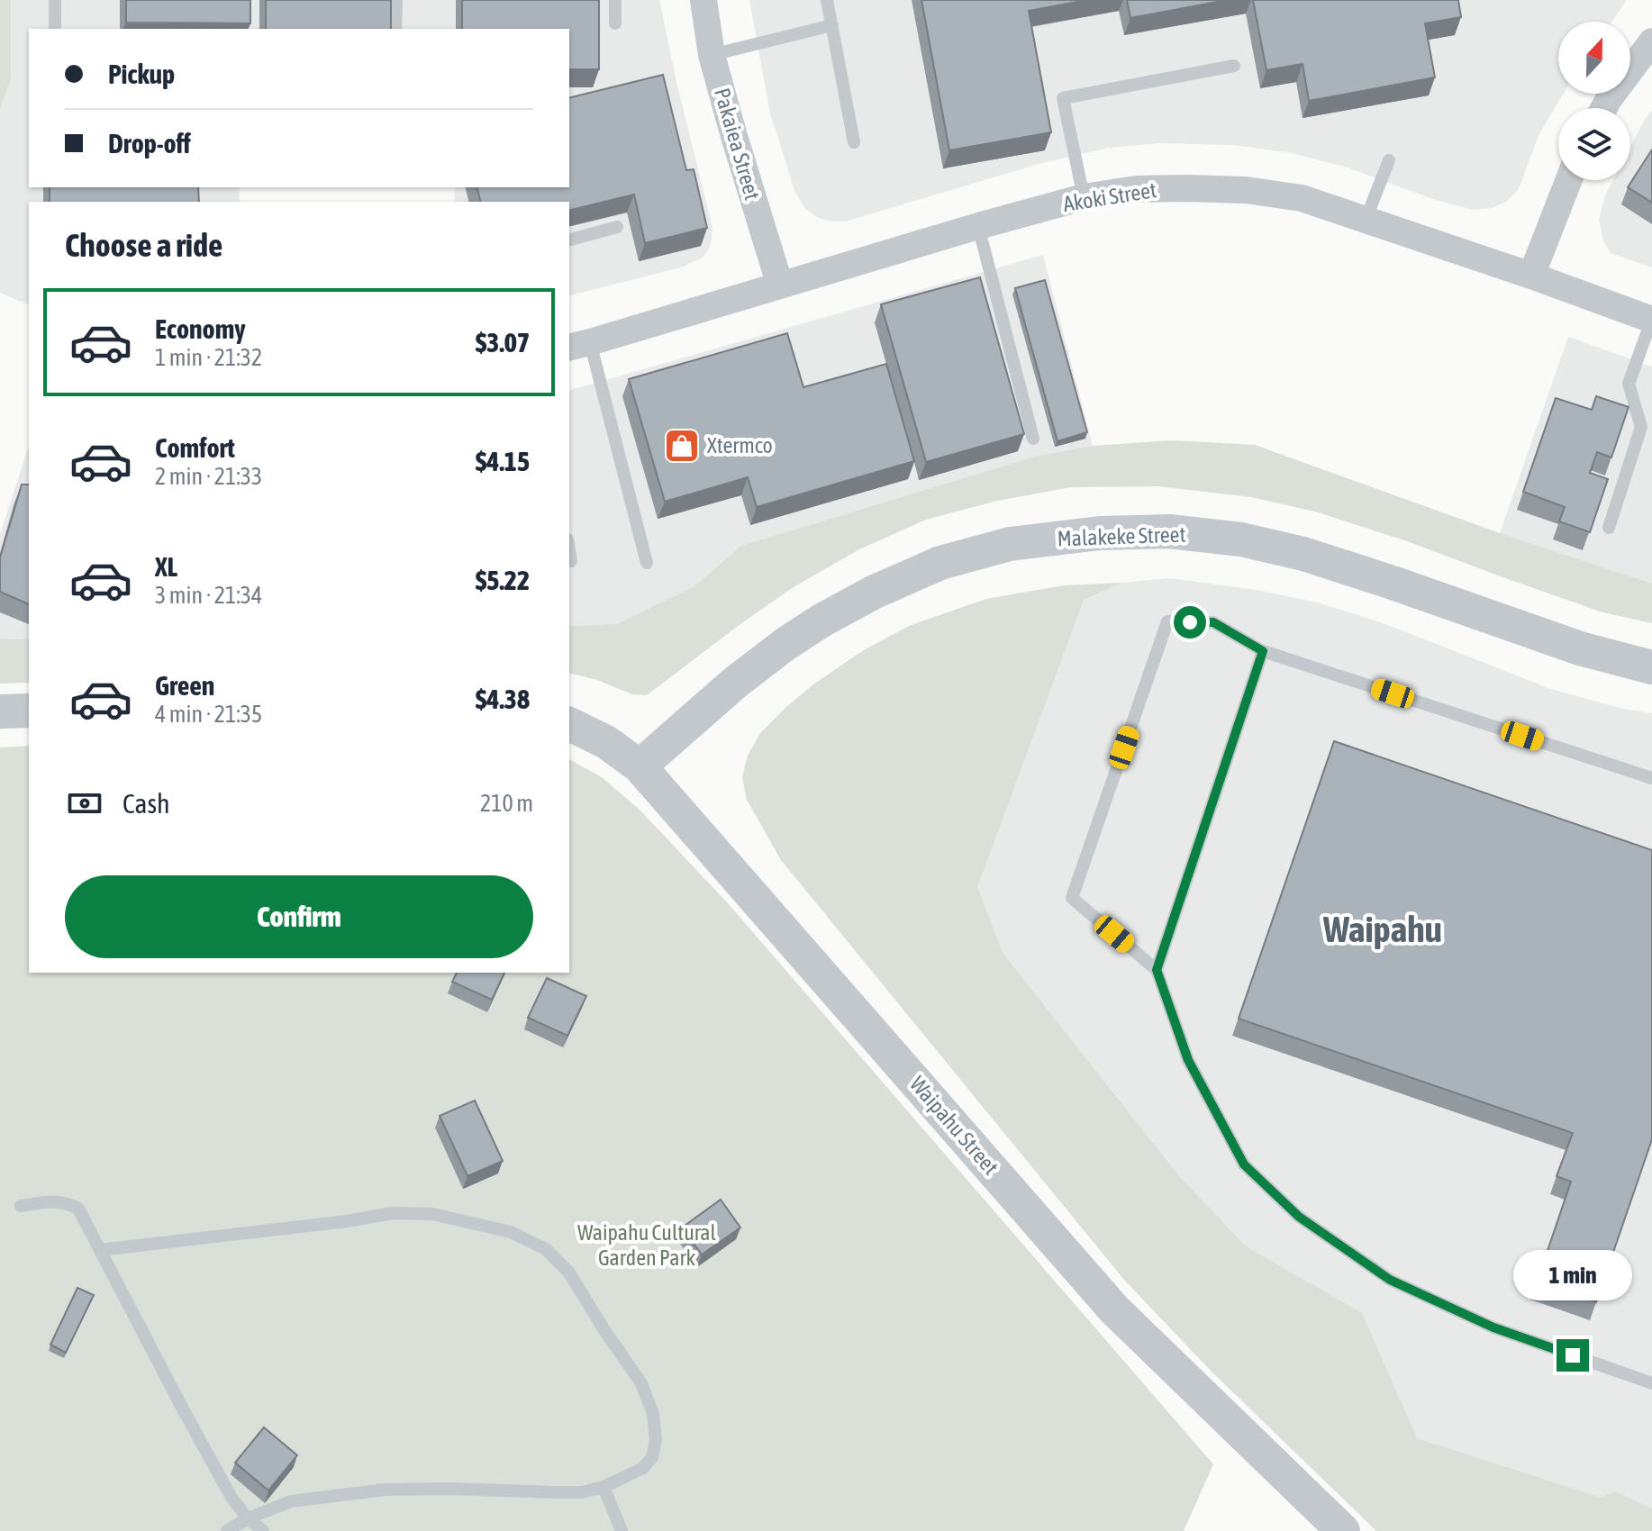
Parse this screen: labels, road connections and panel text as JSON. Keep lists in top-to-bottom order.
{
  "streets": {
    "street": [
      "Pakaiea Street",
      "Akoki Street",
      "Malakeke Street",
      "Waipahu Street"
    ]
  },
  "crossings": [
    ["Pakaiea Street", "Akoki Street"],
    ["Malakeke Street", "Waipahu Street"]
  ],
  "districts": ["Waipahu"],
  "parks": ["Waipahu Cultural Garden Park"],
  "places": {
    "shop": ["Xtermco"]
  },
  "north": "top",
  "page": {
    "banner": ["Pickup", "Drop-off"],
    "heading": "Choose a ride",
    "list": [
      {
        "name": "Economy",
        "note": "1 min · 21:32",
        "value": "$3.07"
      },
      {
        "name": "Comfort",
        "note": "2 min · 21:33",
        "value": "$4.15"
      },
      {
        "name": "XL",
        "note": "3 min · 21:34",
        "value": "$5.22"
      },
      {
        "name": "Green",
        "note": "4 min · 21:35",
        "value": "$4.38"
      }
    ],
    "pay": ["Cash", "210 m"],
    "buttons": "Confirm",
    "bubble": "1 min"
  }
}
